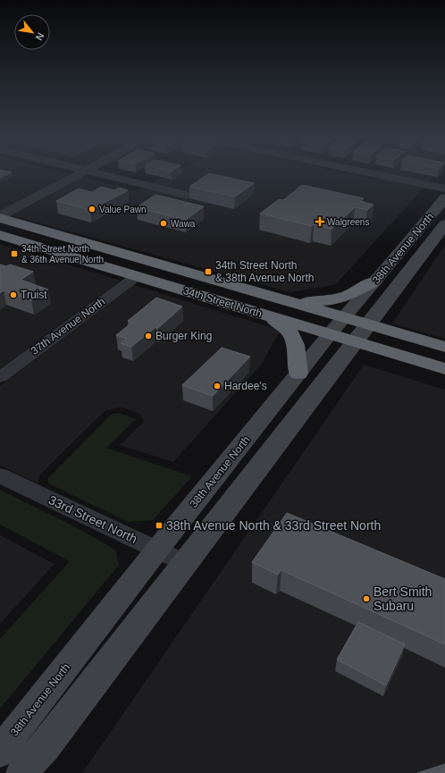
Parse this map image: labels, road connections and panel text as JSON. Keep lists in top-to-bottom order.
{
  "streets": {
    "highway": ["34th Street North"],
    "main road": ["38th Avenue North"],
    "street": ["37th Avenue North", "33rd Street North"]
  },
  "crossings": [
    ["38th Avenue North", "34th Street North"],
    ["38th Avenue North", "33rd Street North"],
    ["34th Street North", "37th Avenue North"]
  ],
  "places": {
    "other": [
      "Value Pawn",
      "Wawa",
      "Truist",
      "Burger King",
      "Hardee's",
      "Bert Smith Subaru"
    ],
    "health": ["Walgreens"],
    "transit": ["34th Street North & 36th Avenue North", "34th Street North & 38th Avenue North", "38th Avenue North & 33rd Street North"]
  },
  "north": "bottom right"
}
